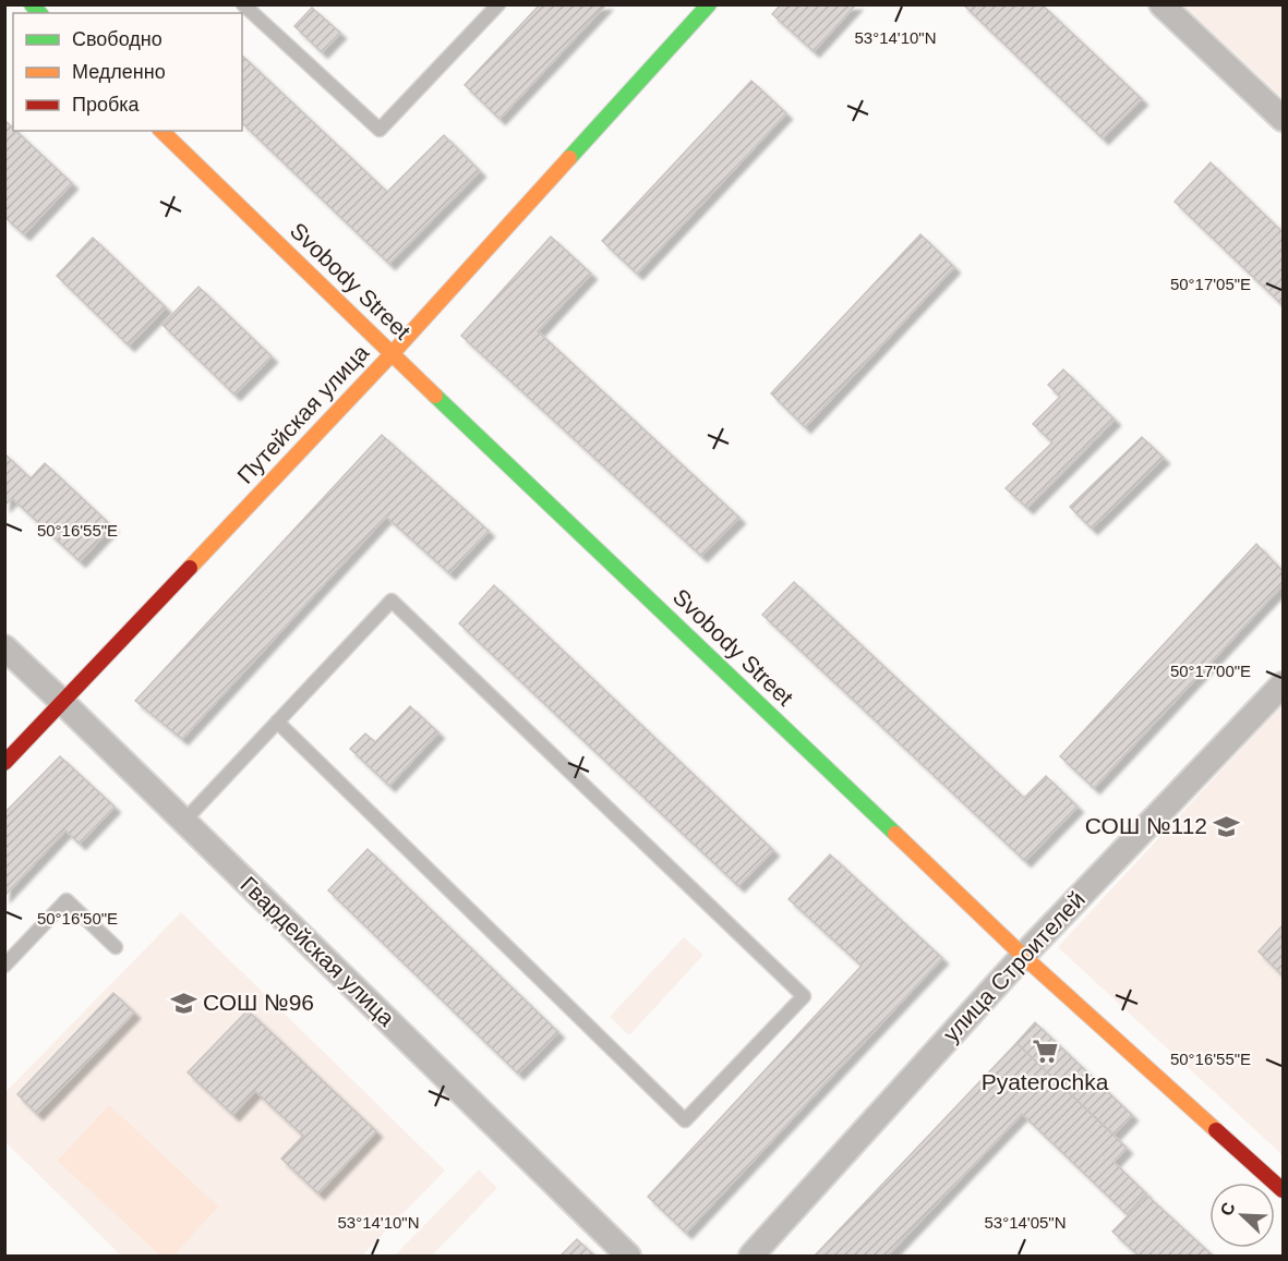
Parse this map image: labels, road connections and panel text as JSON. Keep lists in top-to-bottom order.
{
  "streets": {
    "street": [
      "Svobody Street",
      "Путейская улица",
      "Гвардейская улица",
      "улица Строителей"
    ]
  },
  "crossings": [
    ["Svobody Street", "Путейская улица"],
    ["Svobody Street", "улица Строителей"],
    ["Путейская улица", "Гвардейская улица"]
  ],
  "places": {
    "school or university": ["СОШ №112", "СОШ №96"],
    "supermarket": ["Pyaterochka"]
  },
  "legend": ["Свободно", "Медленно", "Пробка"],
  "north": "top left",
  "coordinates": [
    "53°14'10\"N",
    "50°17'05\"E",
    "50°16'55\"E",
    "50°17'00\"E",
    "50°16'50\"E",
    "53°14'05\"N"
  ]
}
